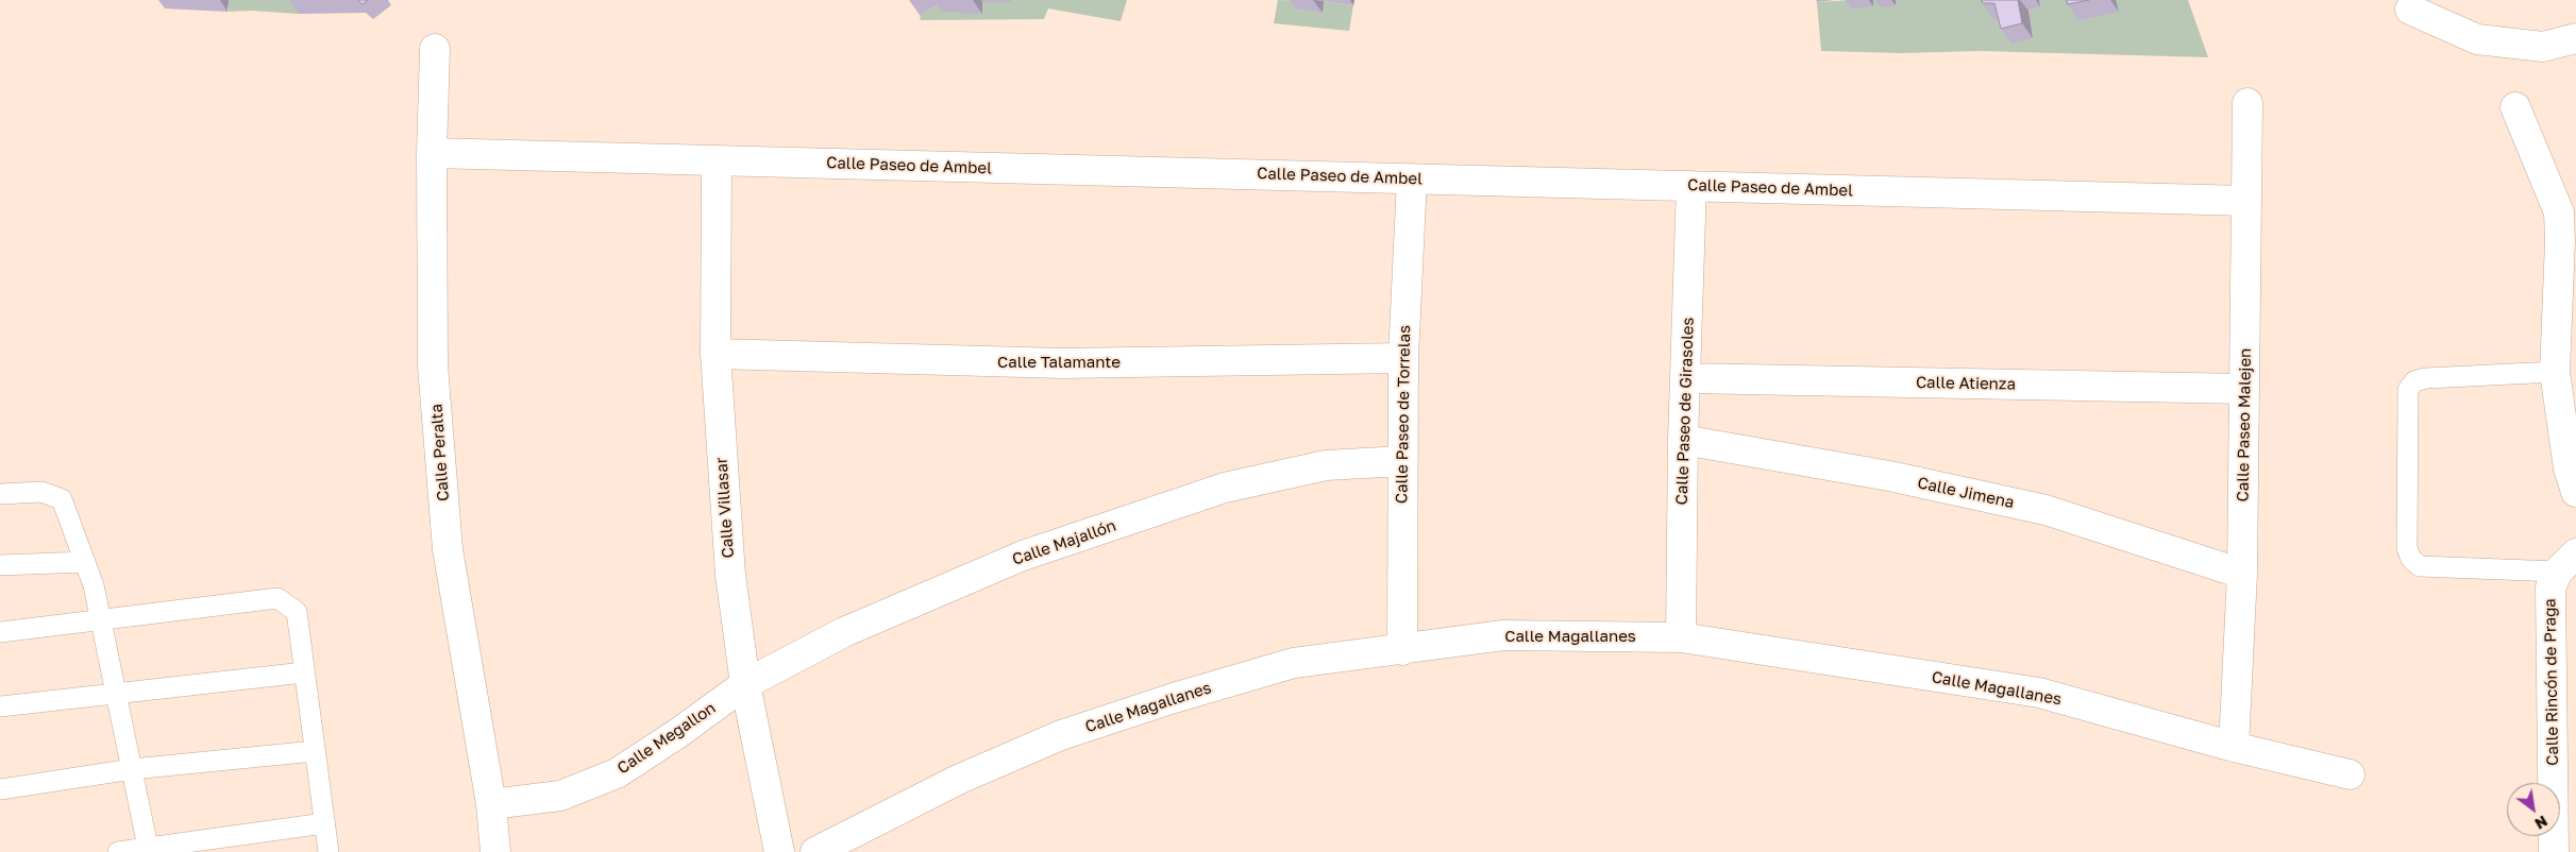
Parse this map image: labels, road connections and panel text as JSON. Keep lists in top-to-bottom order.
{
  "streets": {
    "street": [
      "Calle Paseo de Ambel",
      "Calle Talamante",
      "Calle Atienza",
      "Calle Paseo de Girasoles",
      "Calle Paseo de Torrelas",
      "Calle Paseo Malejen",
      "Calle Peralta",
      "Calle Jimena",
      "Calle Villasar",
      "Calle Majallón",
      "Calle Magallanes",
      "Calle Rincón de Praga",
      "Calle Megallon"
    ]
  },
  "crossings": [
    ["Calle Paseo de Ambel", "Calle Paseo de Girasoles"],
    ["Calle Paseo de Ambel", "Calle Paseo de Torrelas"],
    ["Calle Paseo de Ambel", "Calle Paseo Malejen"],
    ["Calle Paseo de Ambel", "Calle Peralta"],
    ["Calle Paseo de Ambel", "Calle Villasar"],
    ["Calle Talamante", "Calle Paseo de Torrelas"],
    ["Calle Talamante", "Calle Villasar"],
    ["Calle Atienza", "Calle Paseo de Girasoles"],
    ["Calle Atienza", "Calle Paseo Malejen"],
    ["Calle Paseo de Girasoles", "Calle Jimena"],
    ["Calle Paseo de Girasoles", "Calle Magallanes"],
    ["Calle Paseo de Torrelas", "Calle Majallón"],
    ["Calle Paseo de Torrelas", "Calle Magallanes"],
    ["Calle Paseo Malejen", "Calle Jimena"],
    ["Calle Paseo Malejen", "Calle Magallanes"],
    ["Calle Peralta", "Calle Megallon"],
    ["Calle Villasar", "Calle Majallón"],
    ["Calle Villasar", "Calle Megallon"],
    ["Calle Majallón", "Calle Megallon"]
  ],
  "north": "bottom right"
}
